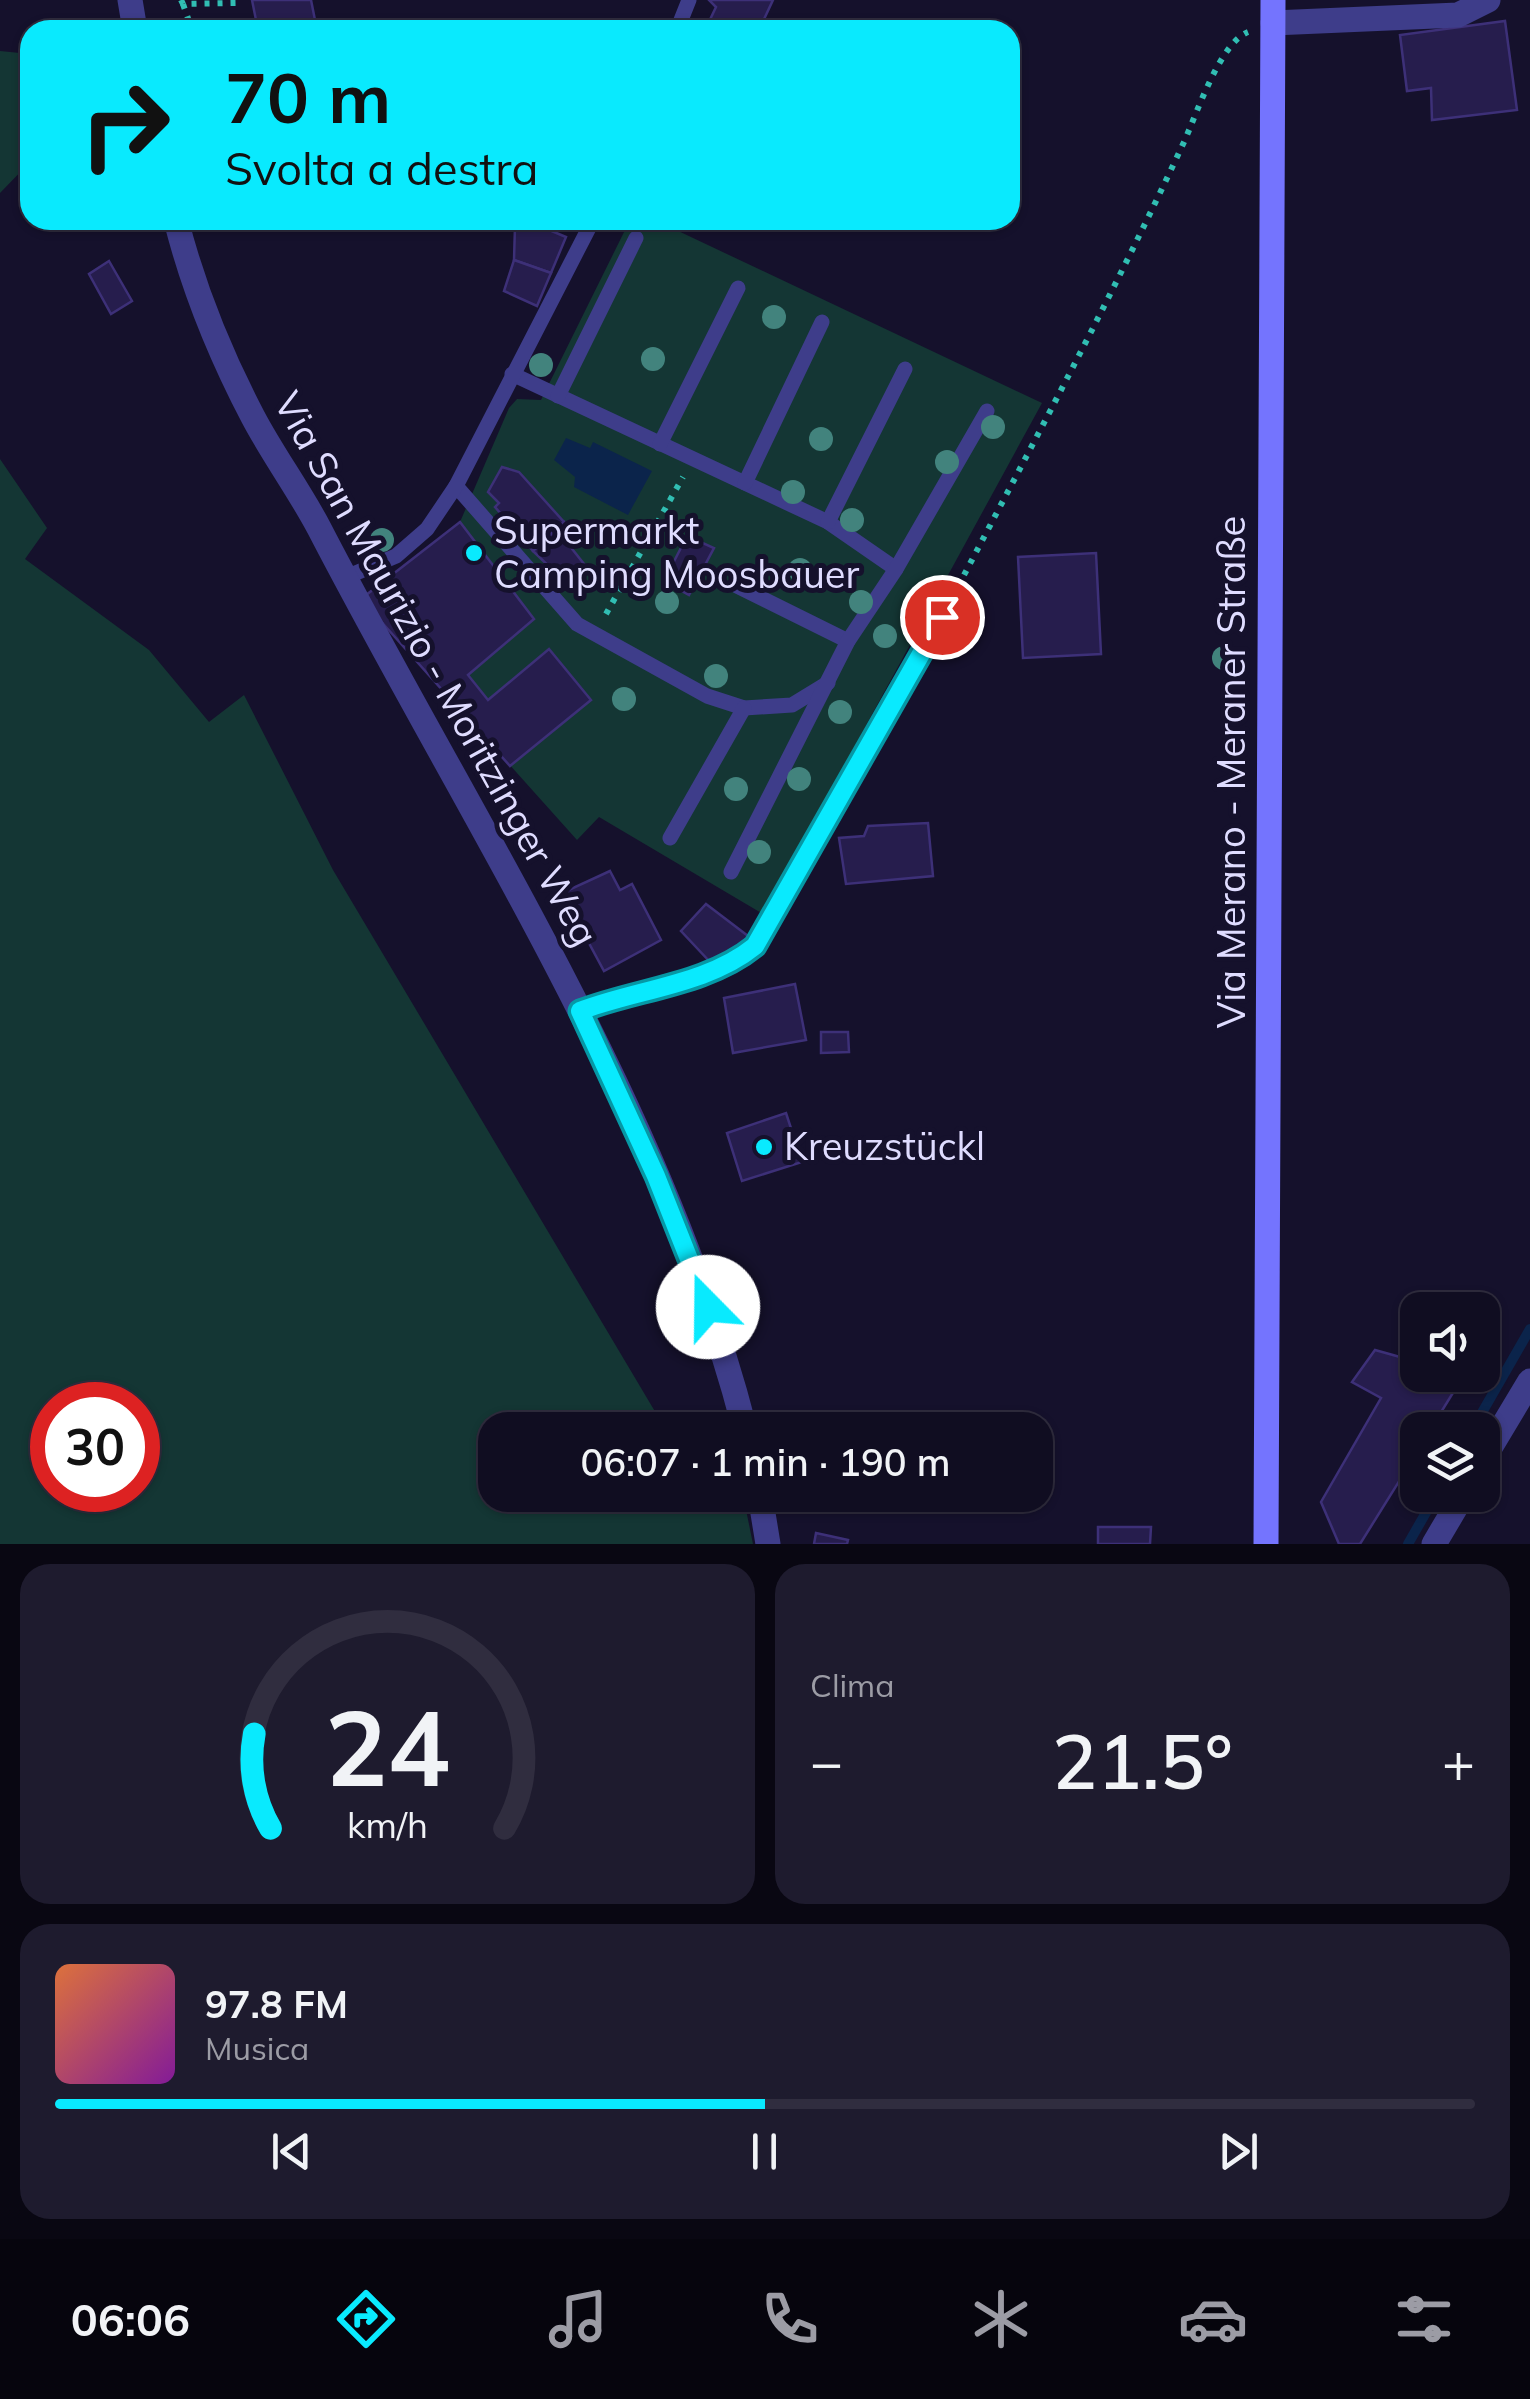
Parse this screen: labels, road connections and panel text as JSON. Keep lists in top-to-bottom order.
{
  "streets": {
    "main road": ["Via Merano - Meraner Straße"],
    "street": ["Via San Maurizio - Moritzinger Weg"]
  },
  "places": ["Supermarkt Camping Moosbauer", "Kreuzstückl"],
  "page": {
    "turn": ["70 m", "Svolta a destra"],
    "limit": "30",
    "trip": "06:07 · 1 min · 190 m",
    "tile": "Clima",
    "heat": ["−", "21.5°", "+"],
    "song": ["97.8 FM", "Musica"],
    "tabs": "06:06",
    "gauge": ["24", "km/h"]
  }
}
